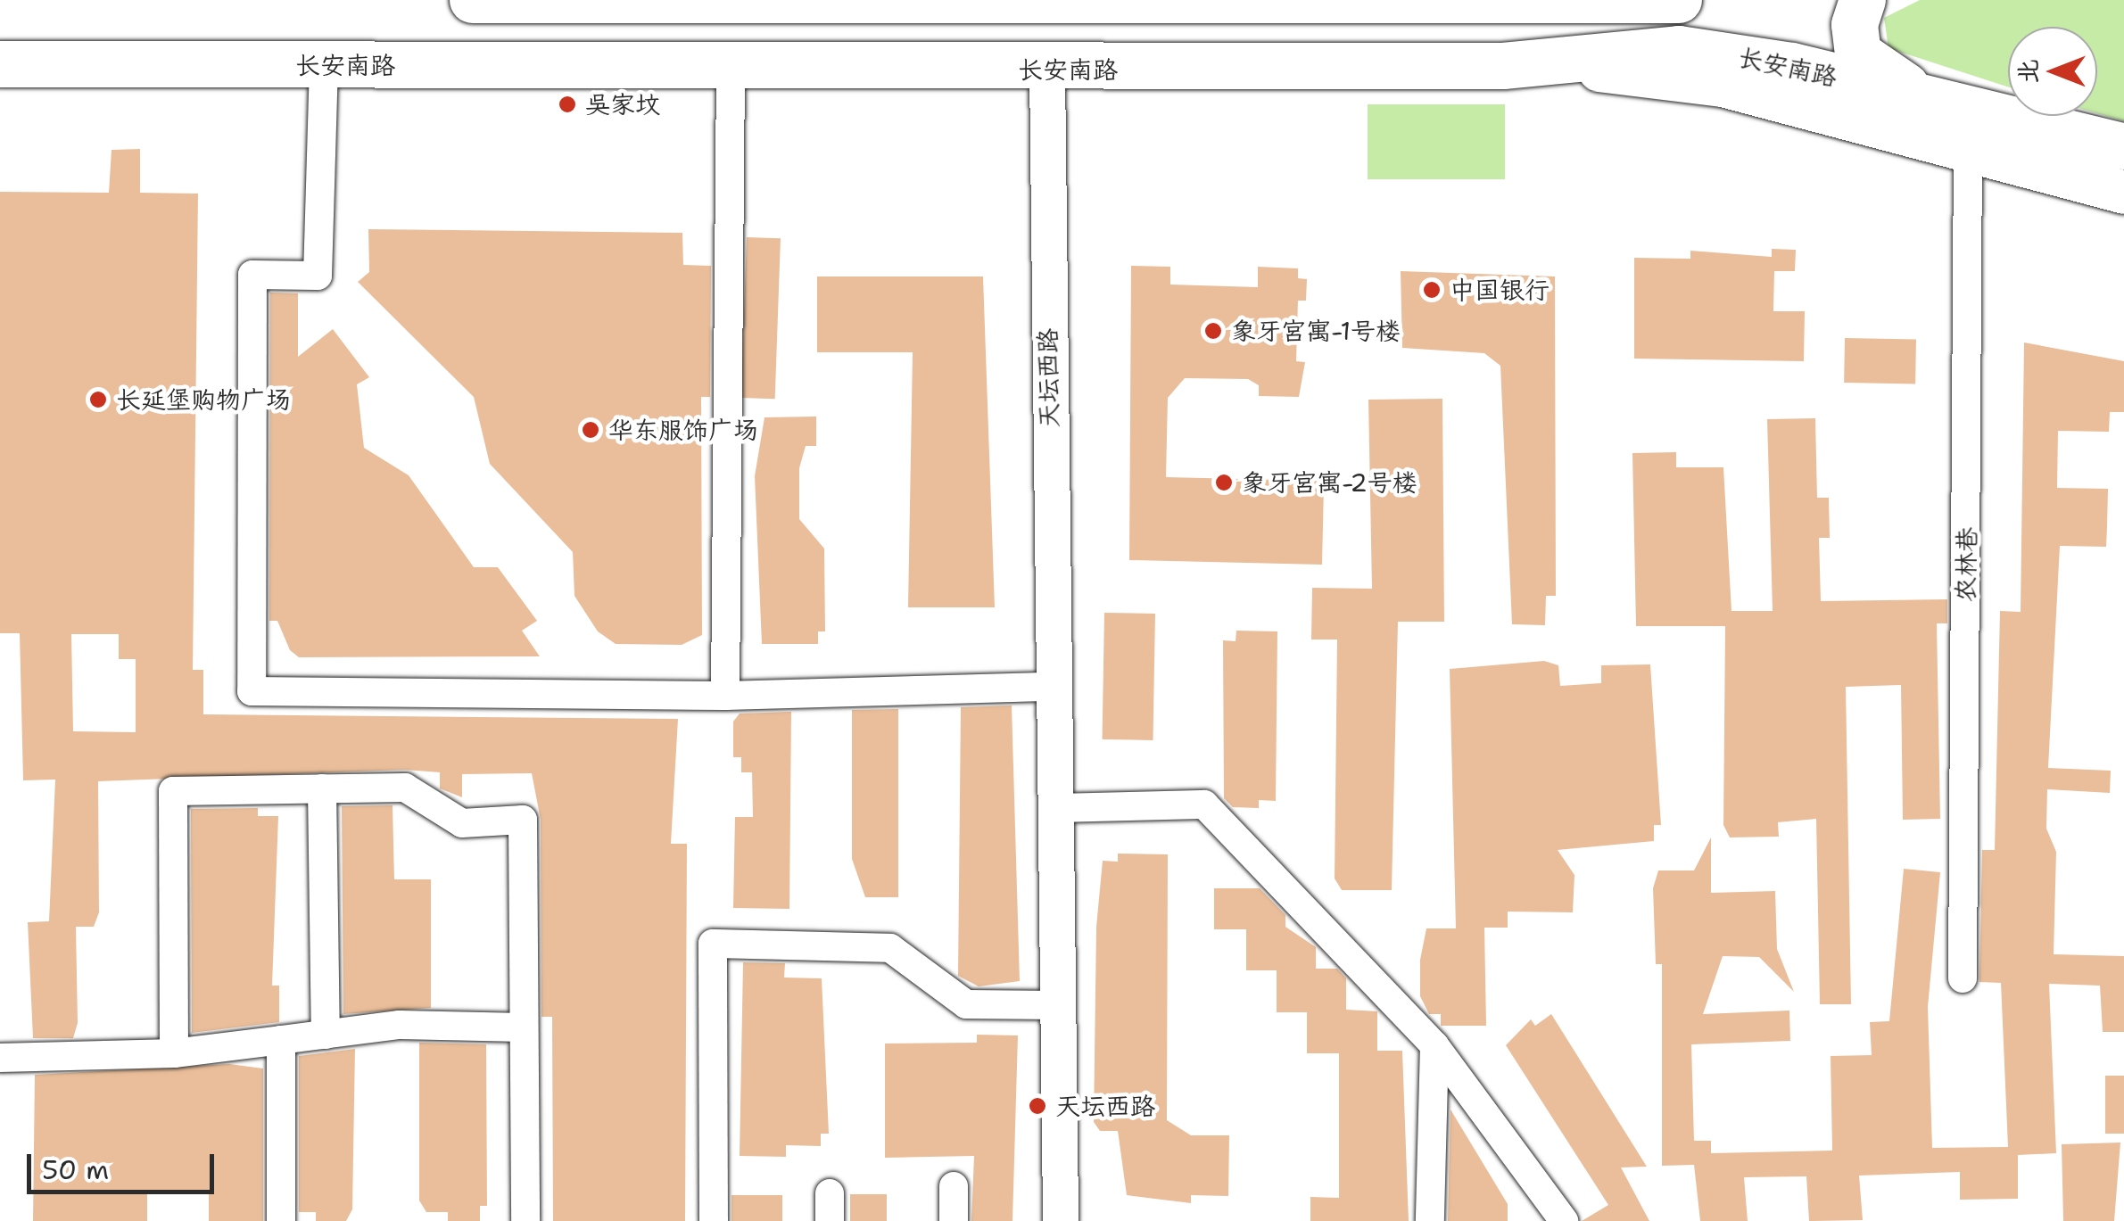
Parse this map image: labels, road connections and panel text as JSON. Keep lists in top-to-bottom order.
{
  "streets": {
    "main road": ["长安南路"],
    "street": ["天坛西路", "农林巷"]
  },
  "crossings": [
    ["长安南路", "天坛西路"]
  ],
  "places": [
    "吴家坟",
    "中国银行",
    "象牙宫寓-1号楼",
    "长延堡购物广场",
    "华东服饰广场",
    "象牙宫寓-2号楼",
    "天坛西路"
  ],
  "scale_bar": "50 m",
  "north": "left"
}
